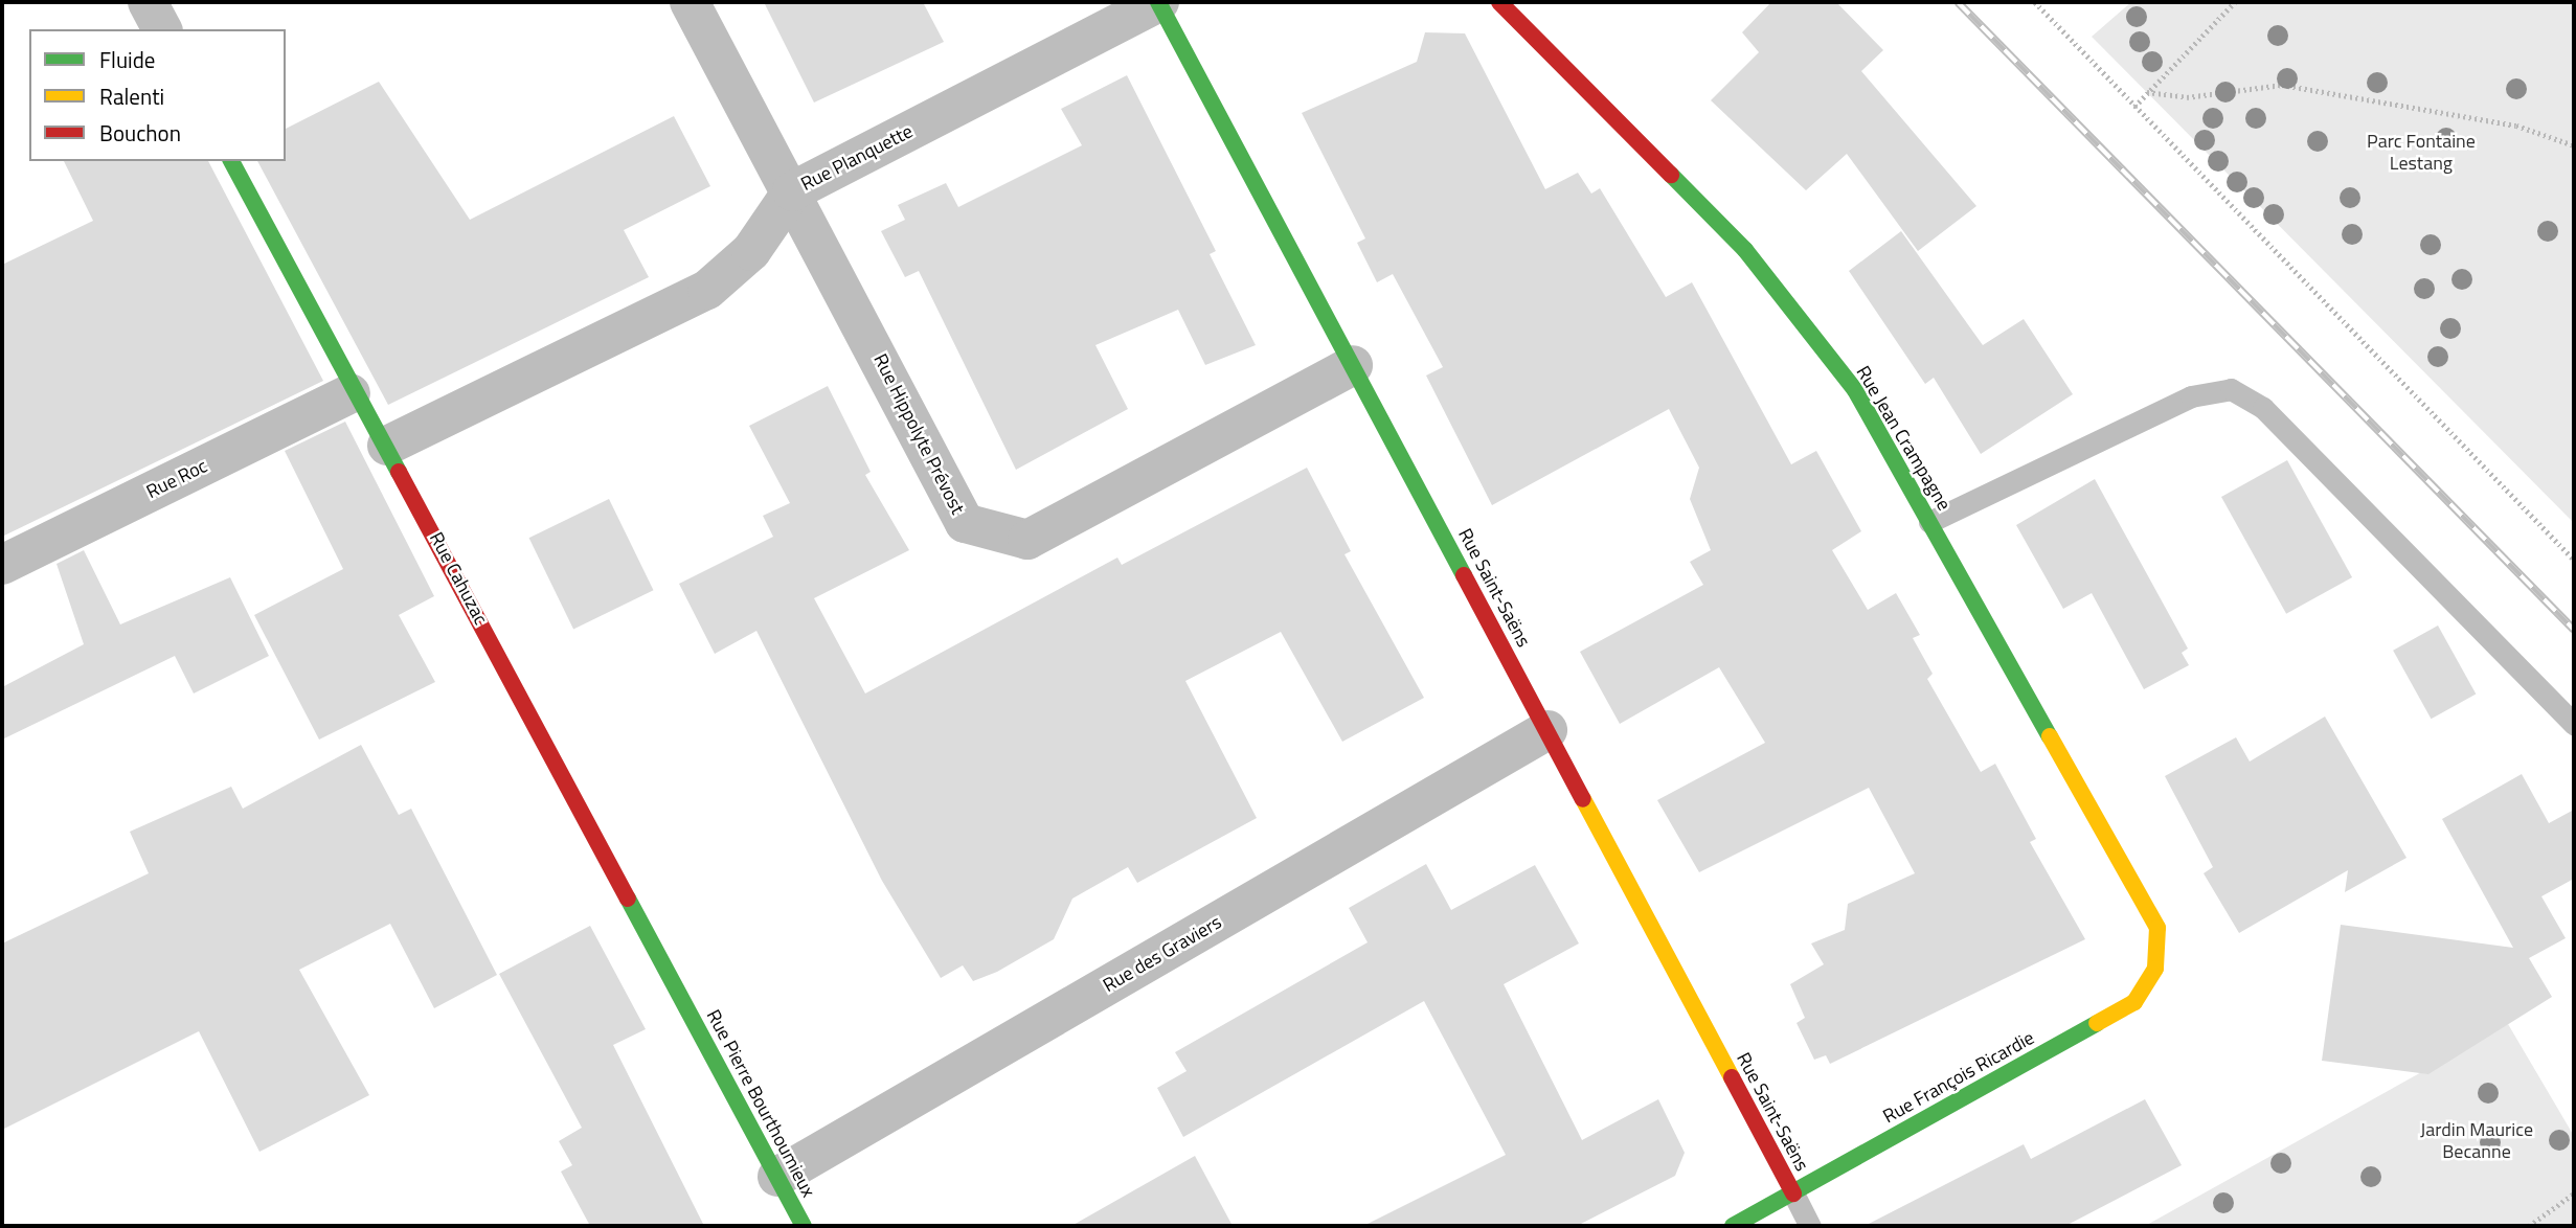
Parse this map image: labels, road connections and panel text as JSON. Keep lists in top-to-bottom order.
{
  "streets": {
    "street": [
      "Rue Planquette",
      "Rue Hippolyte Prévost",
      "Rue Jean Crampagne",
      "Rue Roc",
      "Rue Cahuzac",
      "Rue Saint-Saëns",
      "Rue des Graviers",
      "Rue François Ricardie",
      "Rue Pierre Bourthoumieux"
    ]
  },
  "crossings": [
    ["Rue Planquette", "Rue Hippolyte Prévost"],
    ["Rue Planquette", "Rue Cahuzac"],
    ["Rue Planquette", "Rue Saint-Saëns"],
    ["Rue Hippolyte Prévost", "Rue Saint-Saëns"],
    ["Rue Jean Crampagne", "Rue François Ricardie"],
    ["Rue Roc", "Rue Cahuzac"],
    ["Rue Cahuzac", "Rue Pierre Bourthoumieux"],
    ["Rue Saint-Saëns", "Rue des Graviers"],
    ["Rue Saint-Saëns", "Rue François Ricardie"],
    ["Rue des Graviers", "Rue Pierre Bourthoumieux"]
  ],
  "parks": ["Parc Fontaine Lestang", "Jardin Maurice Becanne"],
  "legend": ["Fluide", "Ralenti", "Bouchon"]
}
